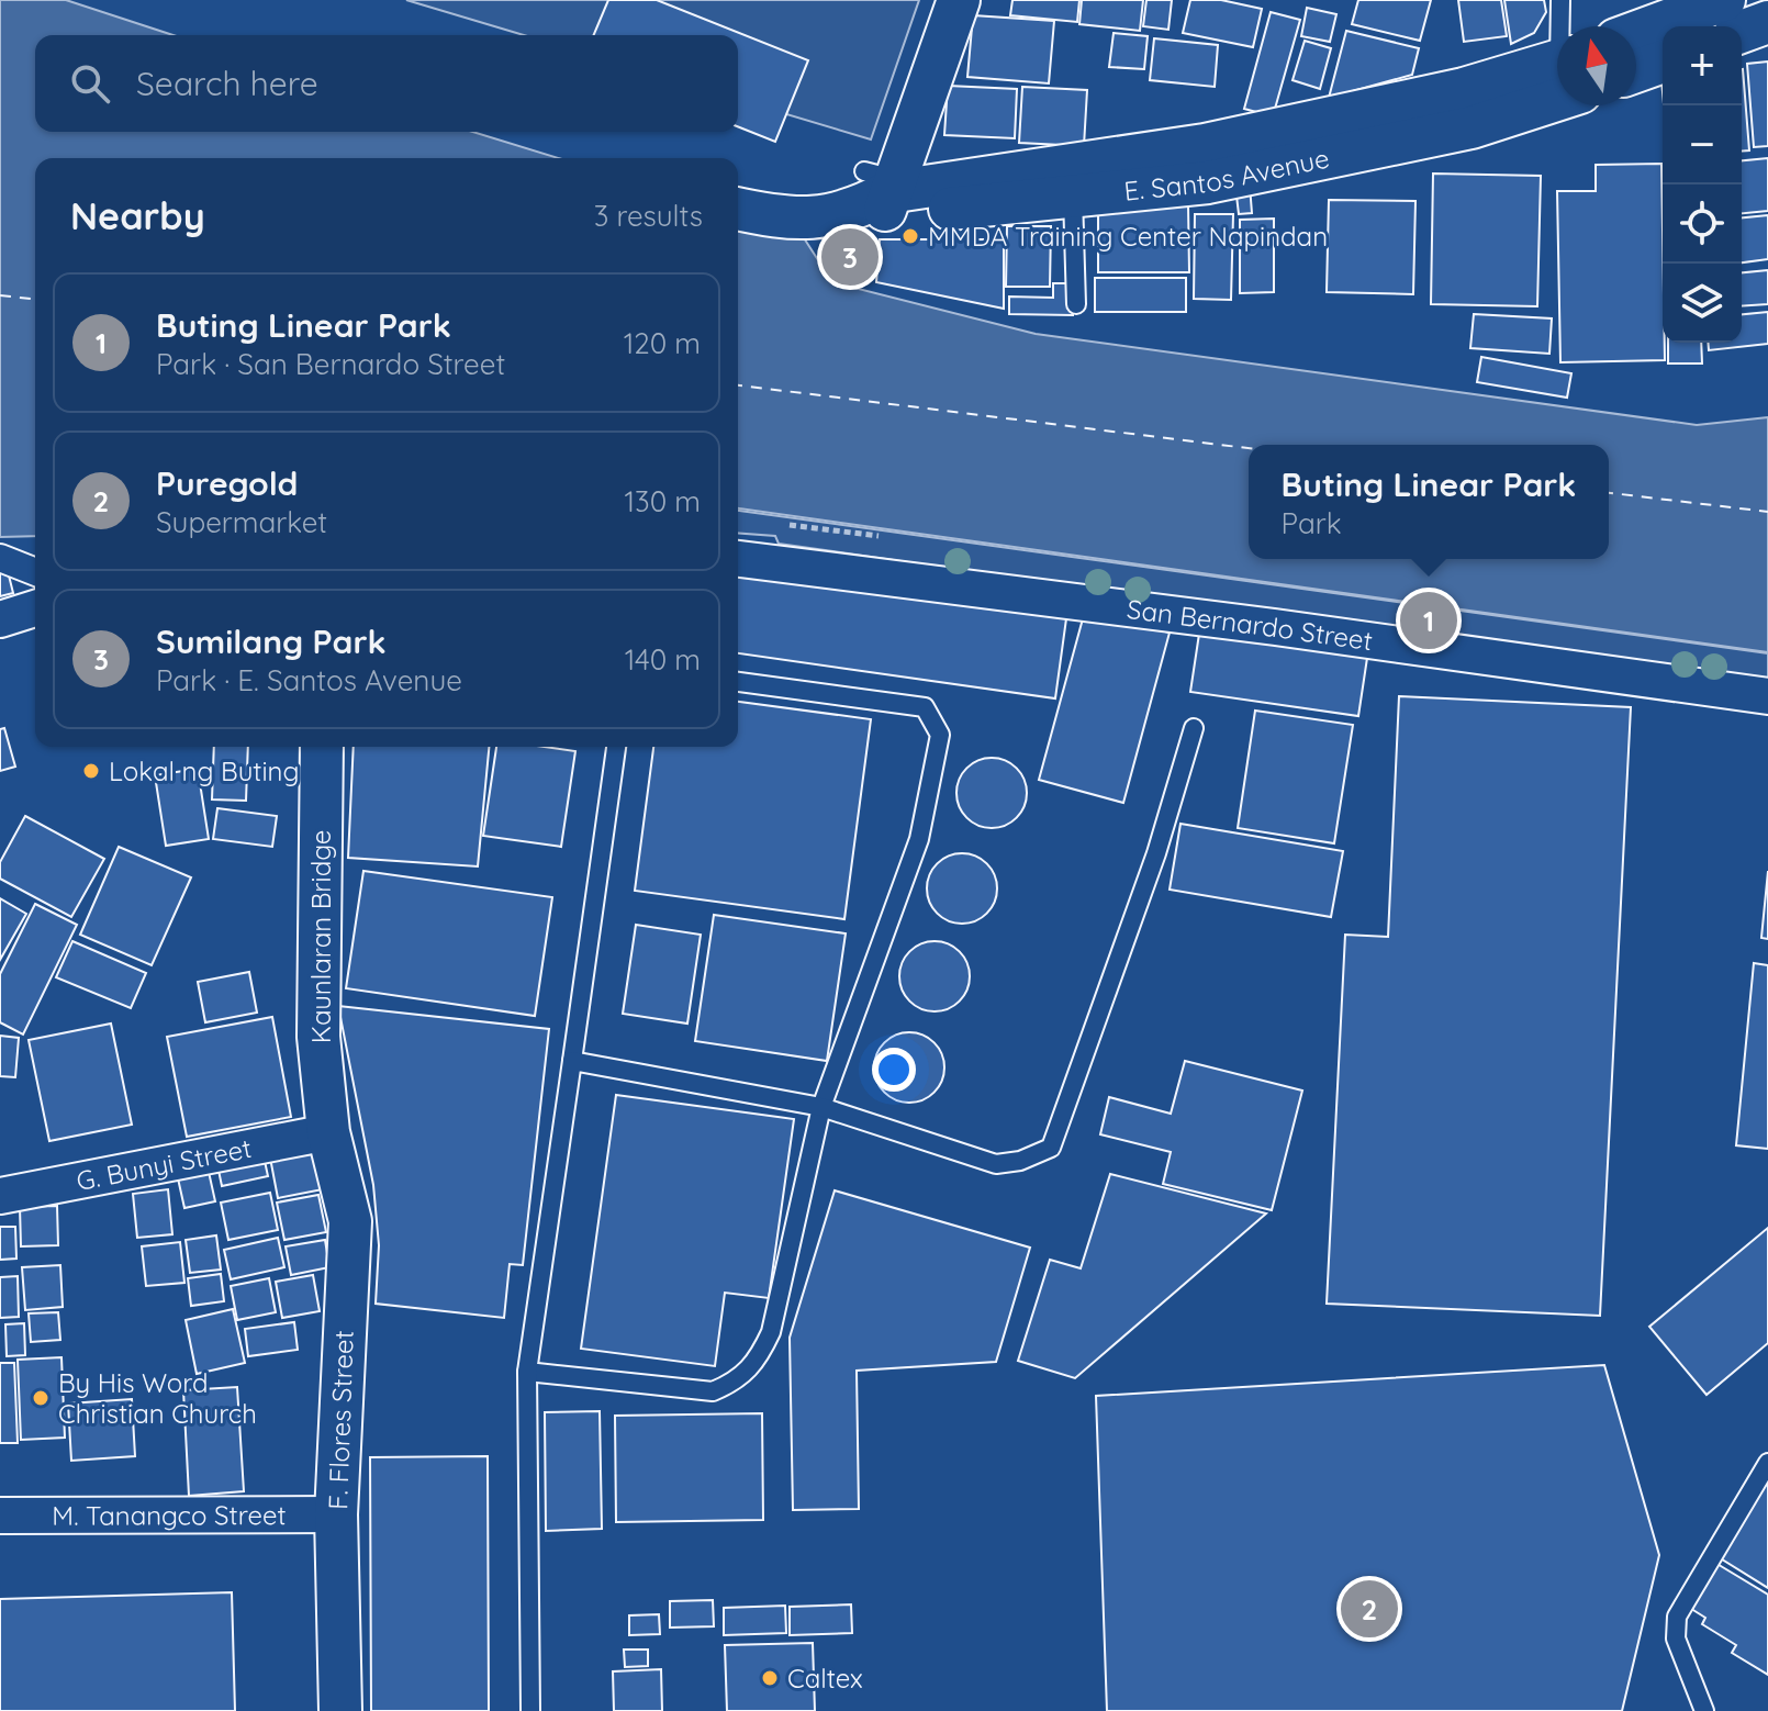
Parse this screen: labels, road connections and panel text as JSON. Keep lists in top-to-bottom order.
{
  "streets": {
    "street": [
      "E. Santos Avenue",
      "San Bernardo Street",
      "Kaunlaran Bridge",
      "G. Bunyi Street",
      "F. Flores Street",
      "M. Tanangco Street"
    ]
  },
  "crossings": [
    ["Kaunlaran Bridge", "G. Bunyi Street"],
    ["Kaunlaran Bridge", "F. Flores Street"],
    ["G. Bunyi Street", "F. Flores Street"],
    ["F. Flores Street", "M. Tanangco Street"]
  ],
  "places": [
    "MMDA Training Center Napindan",
    "Lokal ng Buting",
    "By His Word Christian Church",
    "Caltex"
  ],
  "north": "top",
  "page": {
    "map_buttons": ["+", "−"],
    "search": "Search here",
    "heading": ["Nearby", "3 results"],
    "pins": ["3", "1", "2"],
    "list": [
      {
        "mark": "1",
        "name": "Buting Linear Park",
        "note": "Park · San Bernardo Street",
        "value": "120 m"
      },
      {
        "mark": "2",
        "name": "Puregold",
        "note": "Supermarket",
        "value": "130 m"
      },
      {
        "mark": "3",
        "name": "Sumilang Park",
        "note": "Park · E. Santos Avenue",
        "value": "140 m"
      }
    ],
    "popup": ["Buting Linear Park", "Park"]
  }
}
